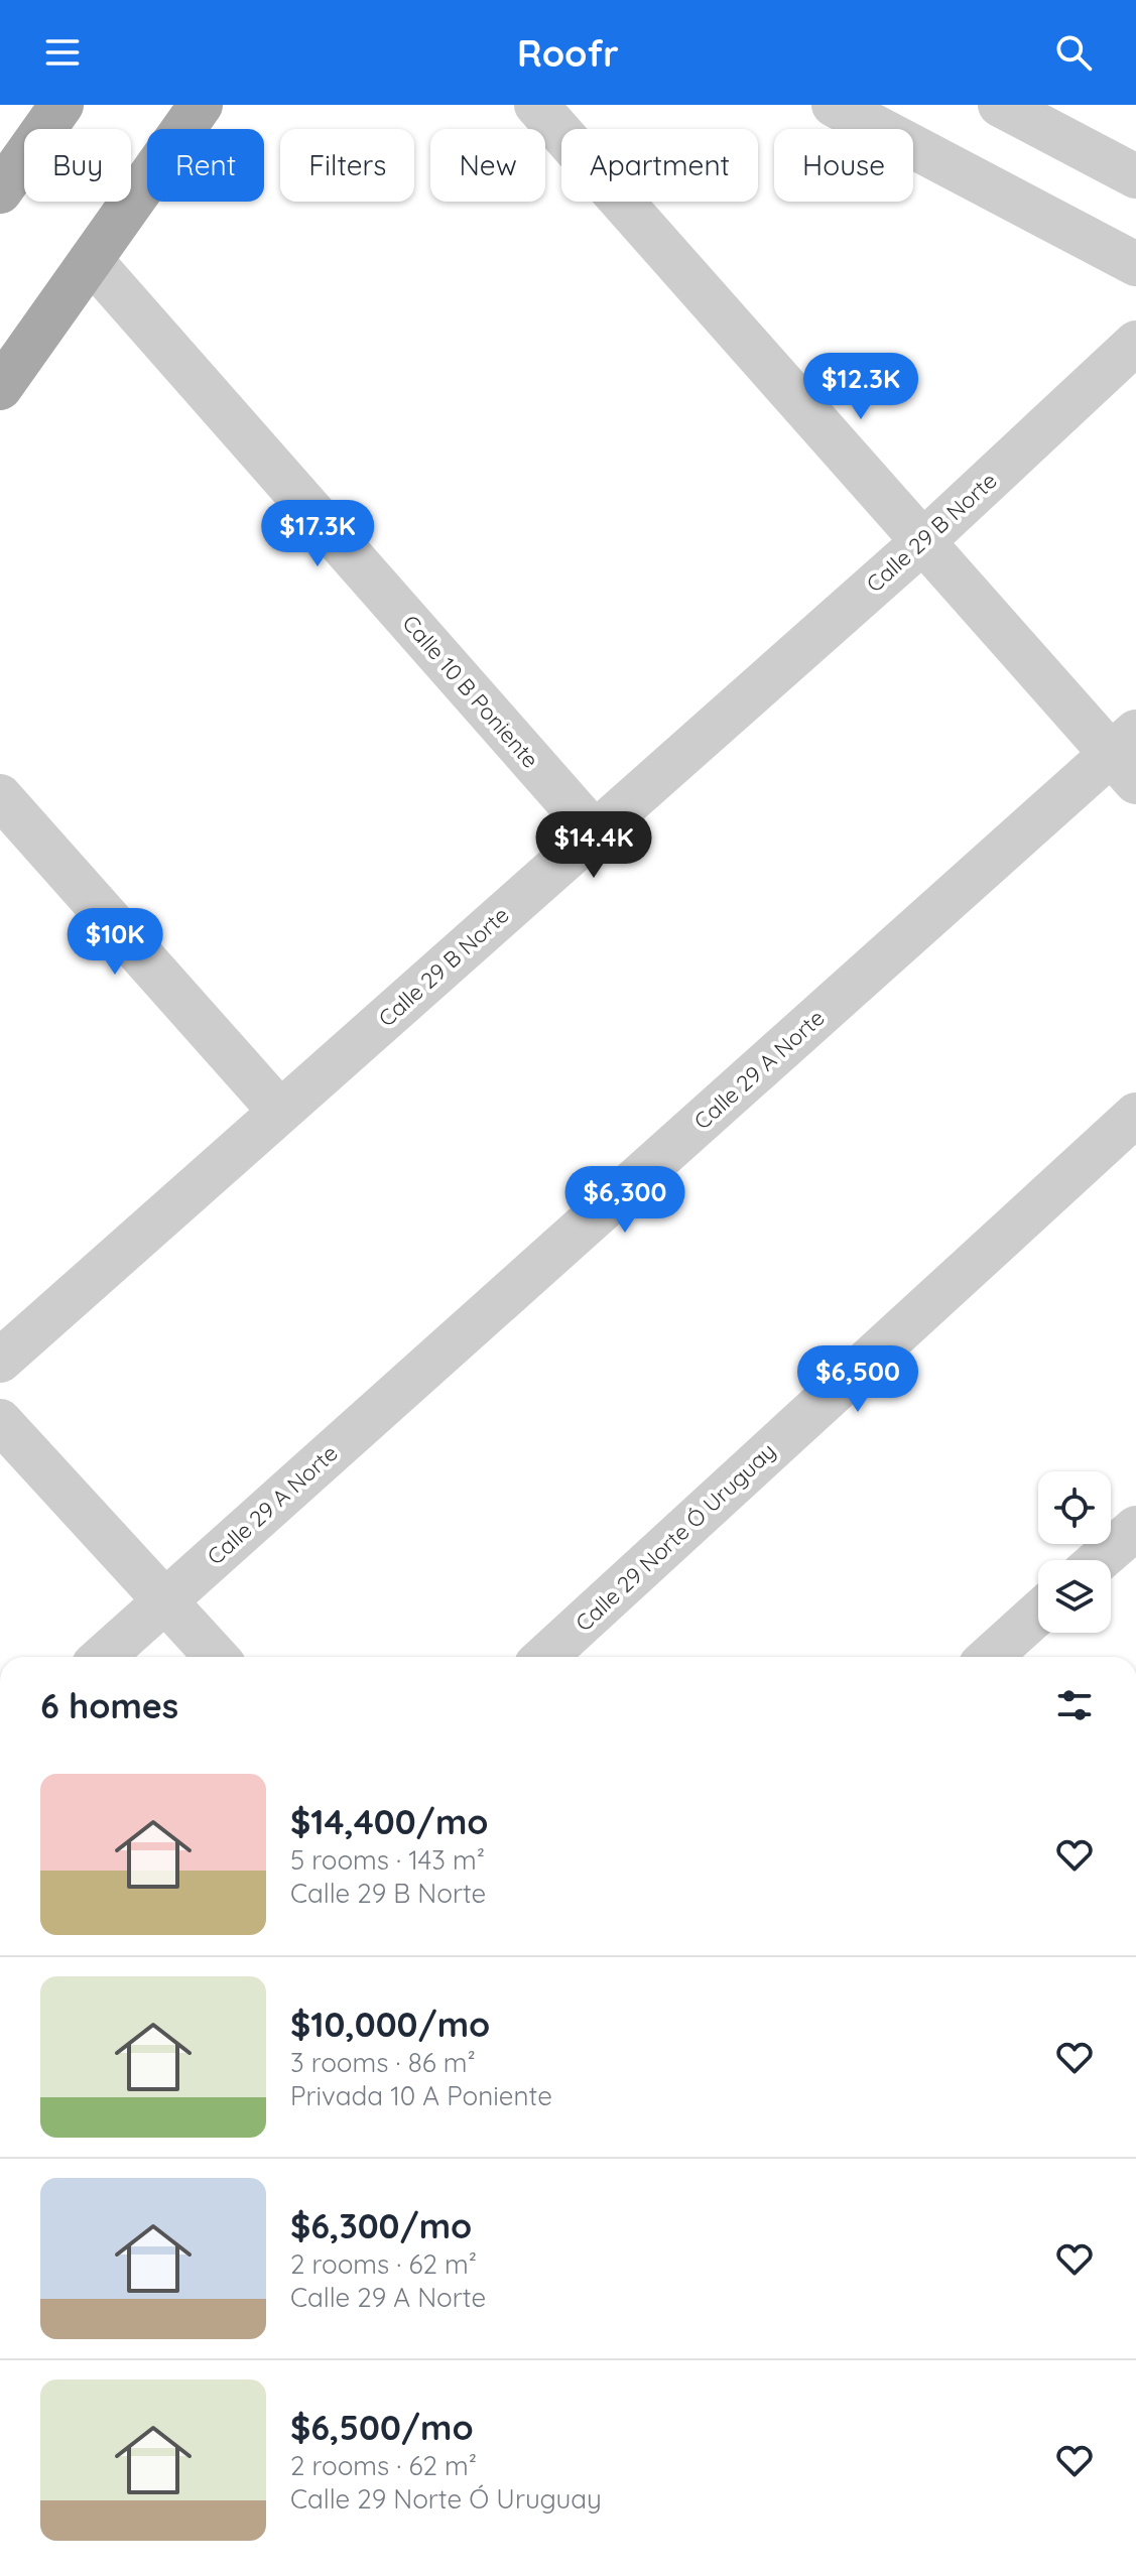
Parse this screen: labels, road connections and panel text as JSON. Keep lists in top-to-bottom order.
{
  "streets": {
    "street": [
      "Calle 29 B Norte",
      "Calle 10 B Poniente",
      "Calle 29 A Norte",
      "Calle 29 Norte Ó Uruguay"
    ]
  },
  "crossings": [
    ["Calle 29 B Norte", "Calle 10 B Poniente"]
  ],
  "page": {
    "header": "Roofr",
    "chip": [
      "Buy",
      "Rent",
      "Filters",
      "New",
      "Apartment",
      "House"
    ],
    "price": [
      "$12.3K",
      "$17.3K",
      "$14.4K",
      "$10K",
      "$6,300",
      "$6,500"
    ],
    "heading": "6 homes",
    "list": [
      {
        "name": "$14,400/mo",
        "note": "5 rooms · 143 m² · Calle 29 B Norte"
      },
      {
        "name": "$10,000/mo",
        "note": "3 rooms · 86 m² · Privada 10 A Poniente"
      },
      {
        "name": "$6,300/mo",
        "note": "2 rooms · 62 m² · Calle 29 A Norte"
      },
      {
        "name": "$6,500/mo",
        "note": "2 rooms · 62 m² · Calle 29 Norte Ó Uruguay"
      }
    ]
  }
}
